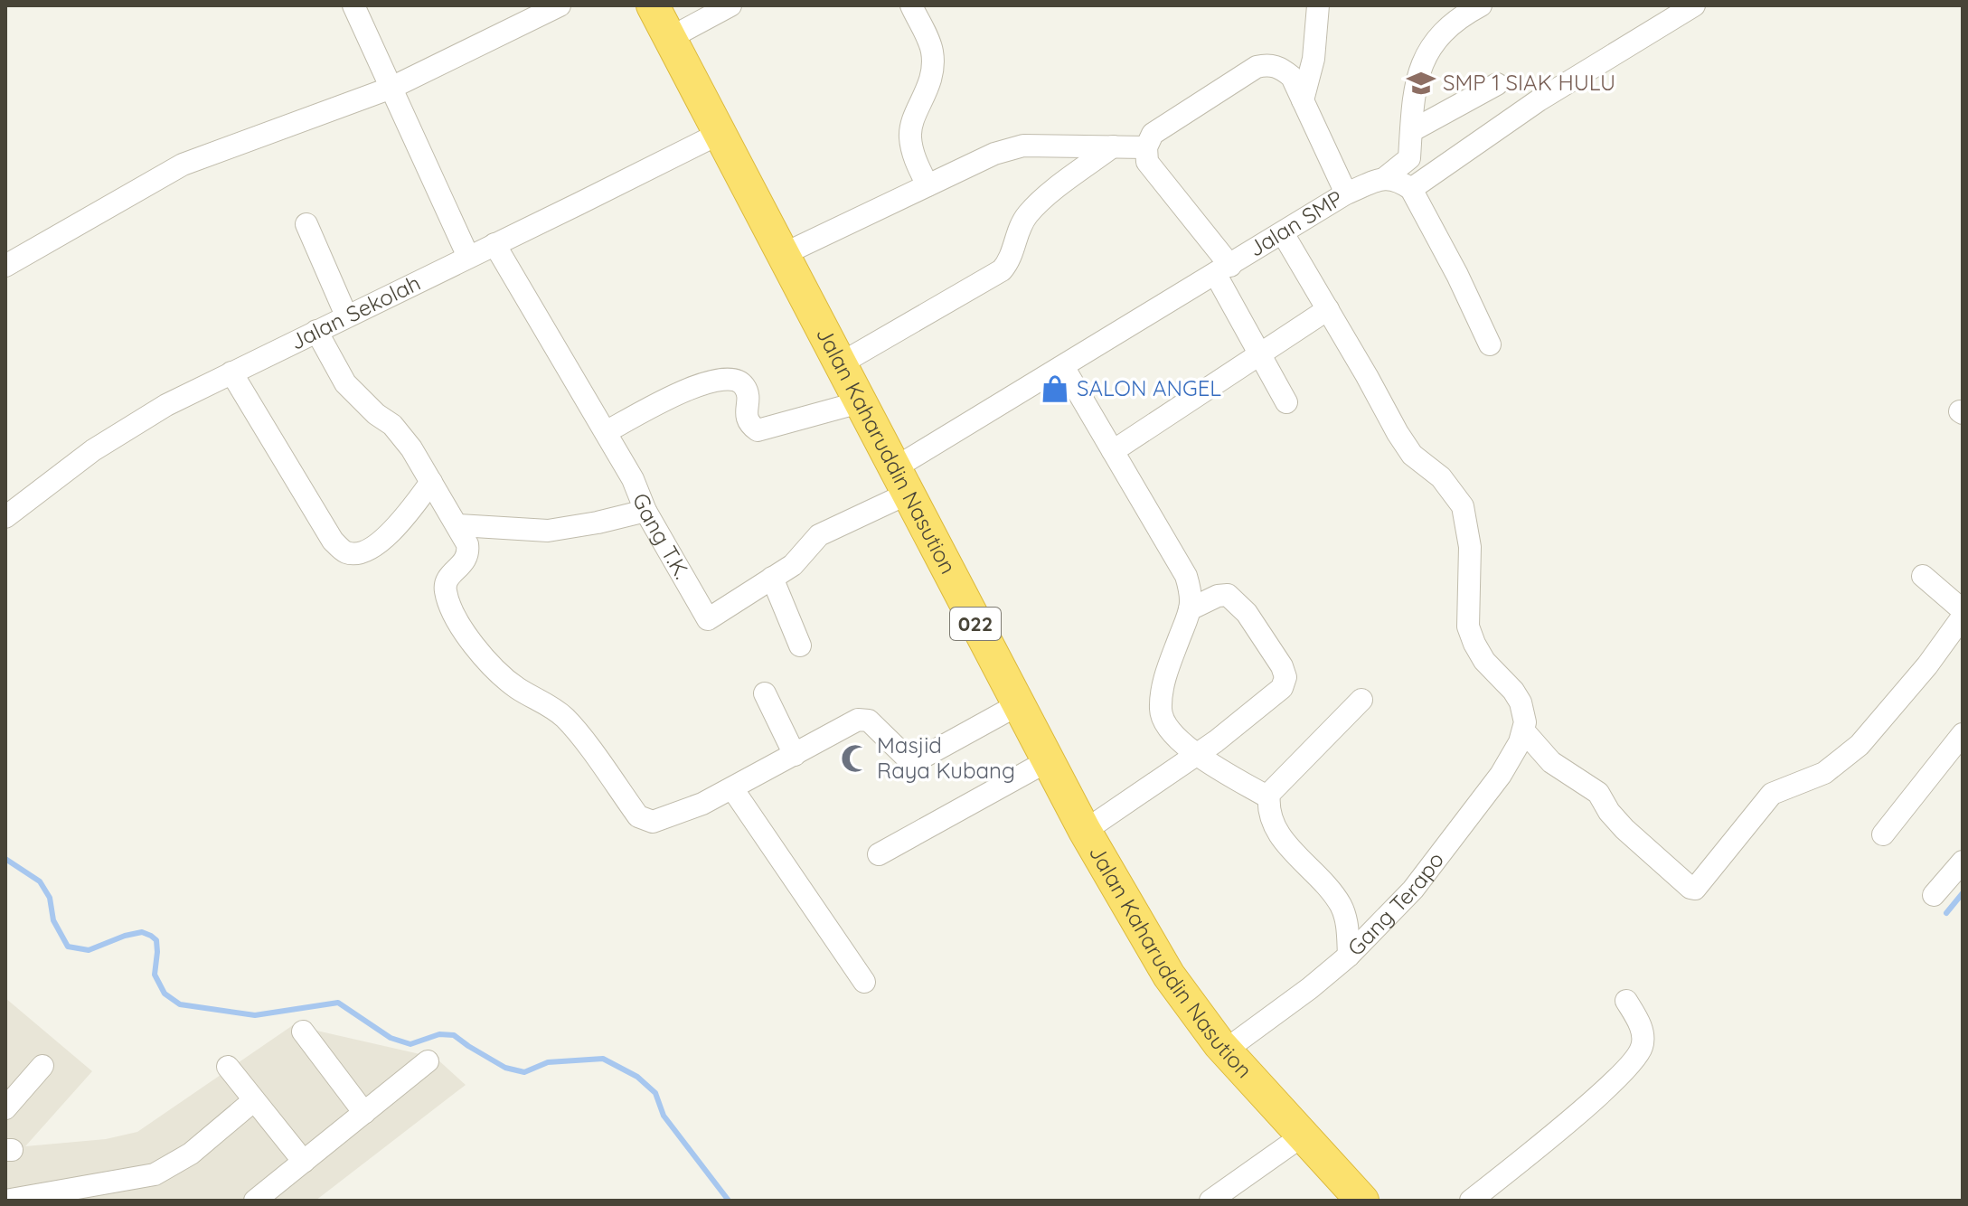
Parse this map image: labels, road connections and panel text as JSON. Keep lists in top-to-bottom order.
{
  "streets": {
    "highway": ["Jalan Kaharuddin Nasution", "022"],
    "street": [
      "Jalan SMP",
      "Jalan Sekolah",
      "Gang T.K.",
      "Gang Terapo"
    ]
  },
  "crossings": [
    ["Jalan SMP", "Jalan Kaharuddin Nasution"],
    ["Jalan SMP", "Gang T.K."],
    ["Jalan Sekolah", "Jalan Kaharuddin Nasution"],
    ["Jalan Sekolah", "Gang T.K."],
    ["Jalan Kaharuddin Nasution", "Gang T.K."],
    ["Jalan Kaharuddin Nasution", "Gang Terapo"]
  ],
  "places": {
    "school or university": ["SMP 1 SIAK HULU"],
    "shop": ["SALON ANGEL"],
    "mosque": ["Masjid Raya Kubang"]
  }
}
